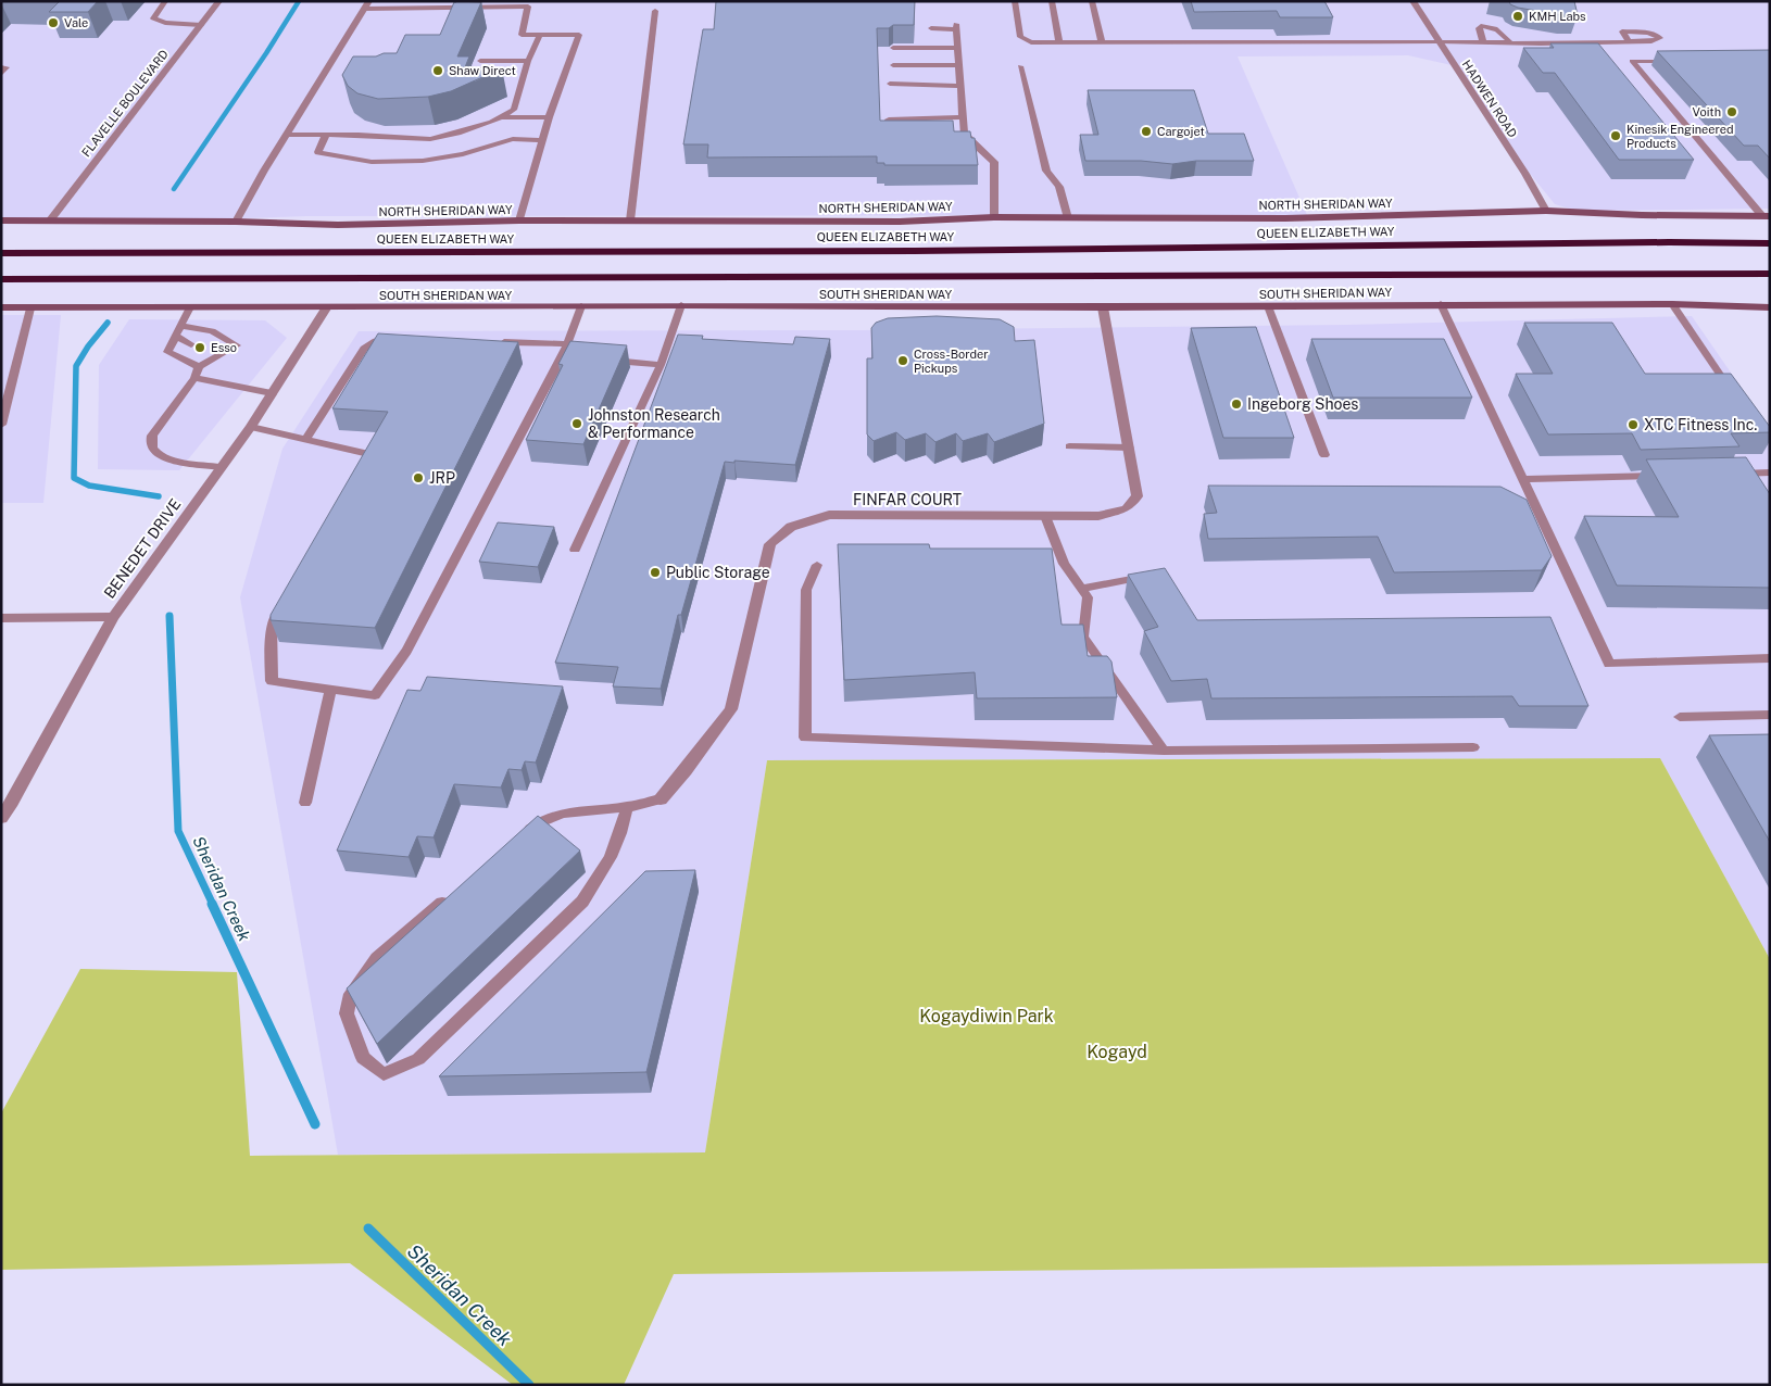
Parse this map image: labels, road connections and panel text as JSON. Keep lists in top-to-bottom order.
{
  "streets": {
    "highway": ["QUEEN ELIZABETH WAY"],
    "street": [
      "HADWEN ROAD",
      "FLAVELLE BOULEVARD",
      "NORTH SHERIDAN WAY",
      "SOUTH SHERIDAN WAY",
      "FINFAR COURT",
      "BENEDET DRIVE"
    ]
  },
  "crossings": [
    ["HADWEN ROAD", "NORTH SHERIDAN WAY"],
    ["FLAVELLE BOULEVARD", "NORTH SHERIDAN WAY"],
    ["SOUTH SHERIDAN WAY", "FINFAR COURT"],
    ["SOUTH SHERIDAN WAY", "BENEDET DRIVE"]
  ],
  "water": ["Sheridan Creek"],
  "parks": ["Kogaydiwin Park", "Kogayd"],
  "places": [
    "KMH Labs",
    "Vale",
    "Shaw Direct",
    "Voith",
    "Cargojet",
    "Kinesik Engineered Products",
    "Esso",
    "Cross-Border Pickups",
    "Ingeborg Shoes",
    "Johnston Research & Performance",
    "XTC Fitness Inc.",
    "JRP",
    "Public Storage"
  ]
}
